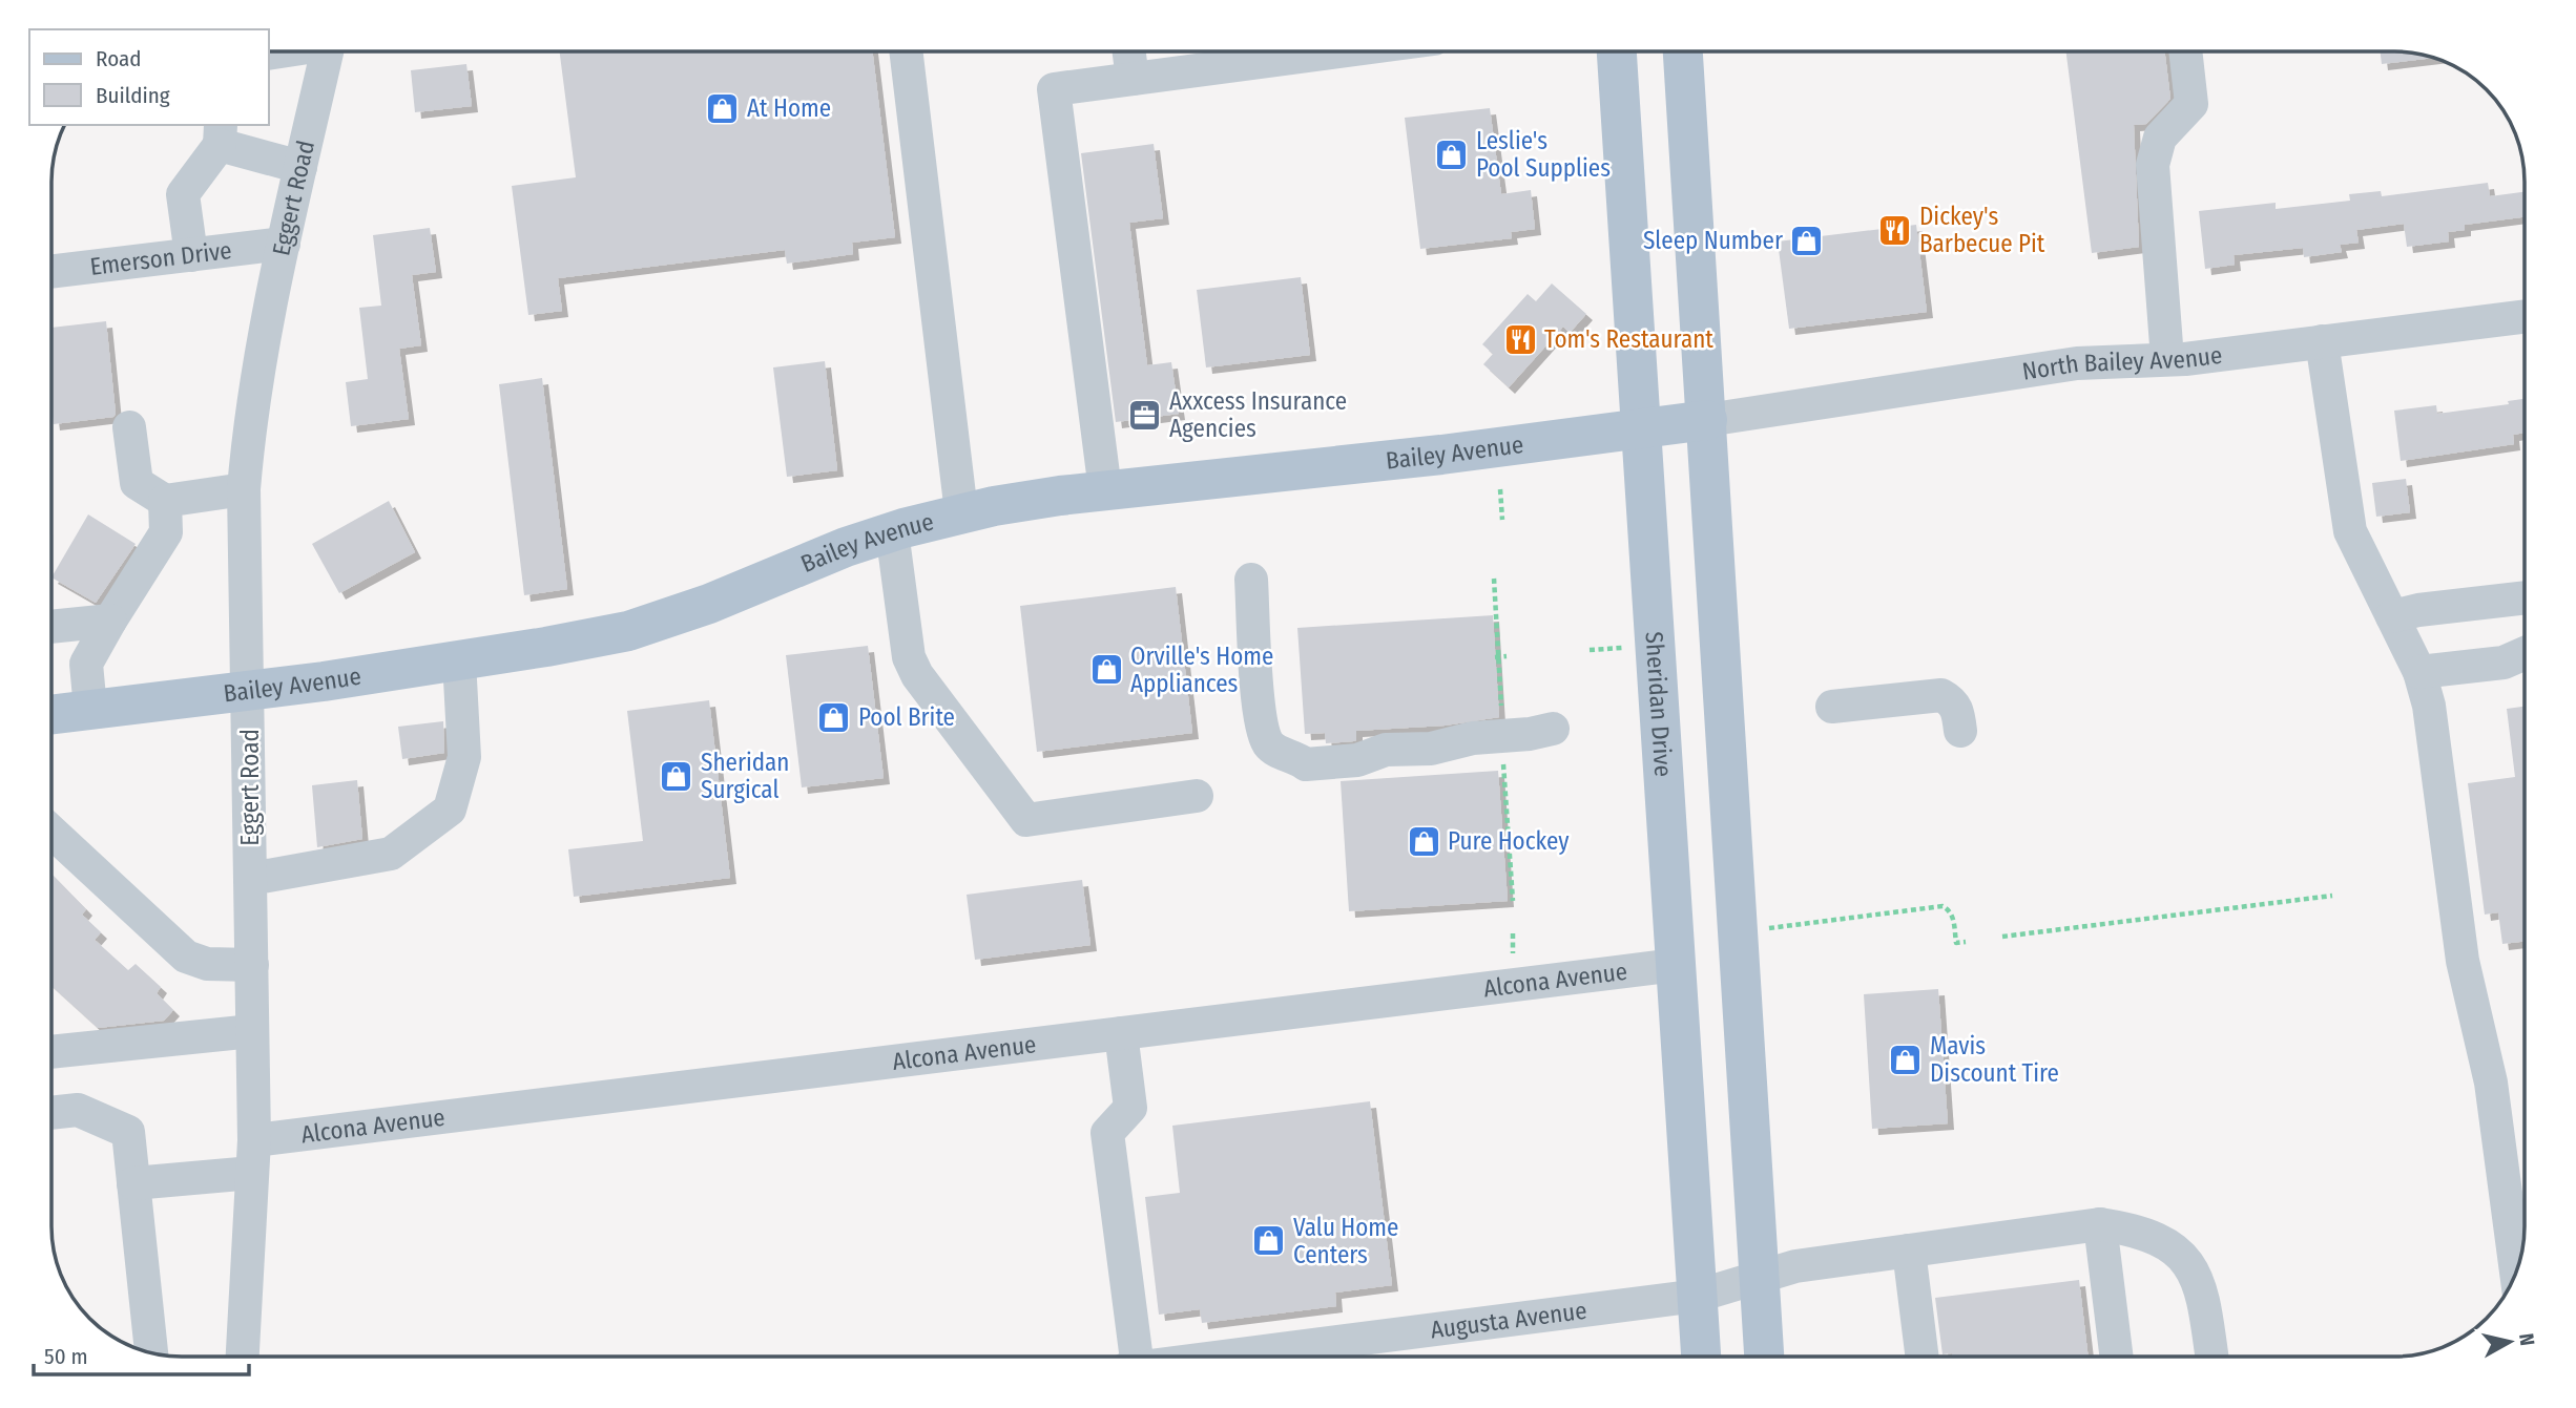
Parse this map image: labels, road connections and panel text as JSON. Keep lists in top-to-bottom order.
{
  "streets": {
    "main road": ["Bailey Avenue", "Sheridan Drive"],
    "street": [
      "Eggert Road",
      "Emerson Drive",
      "North Bailey Avenue",
      "Alcona Avenue",
      "Augusta Avenue"
    ]
  },
  "crossings": [
    ["Eggert Road", "Emerson Drive"],
    ["Eggert Road", "Bailey Avenue"],
    ["Eggert Road", "Alcona Avenue"],
    ["North Bailey Avenue", "Bailey Avenue"],
    ["Bailey Avenue", "Sheridan Drive"],
    ["Sheridan Drive", "Alcona Avenue"],
    ["Sheridan Drive", "Augusta Avenue"]
  ],
  "places": {
    "shop": [
      "At Home",
      "Leslie's Pool Supplies",
      "Sleep Number",
      "Orville's Home Appliances",
      "Pool Brite",
      "Sheridan Surgical",
      "Pure Hockey",
      "Mavis Discount Tire",
      "Valu Home Centers"
    ],
    "restaurant": ["Dickey's Barbecue Pit", "Tom's Restaurant"],
    "office": ["Axxcess Insurance Agencies"]
  },
  "legend": ["Road", "Building"],
  "scale_bar": "50 m",
  "north": "right"
}
